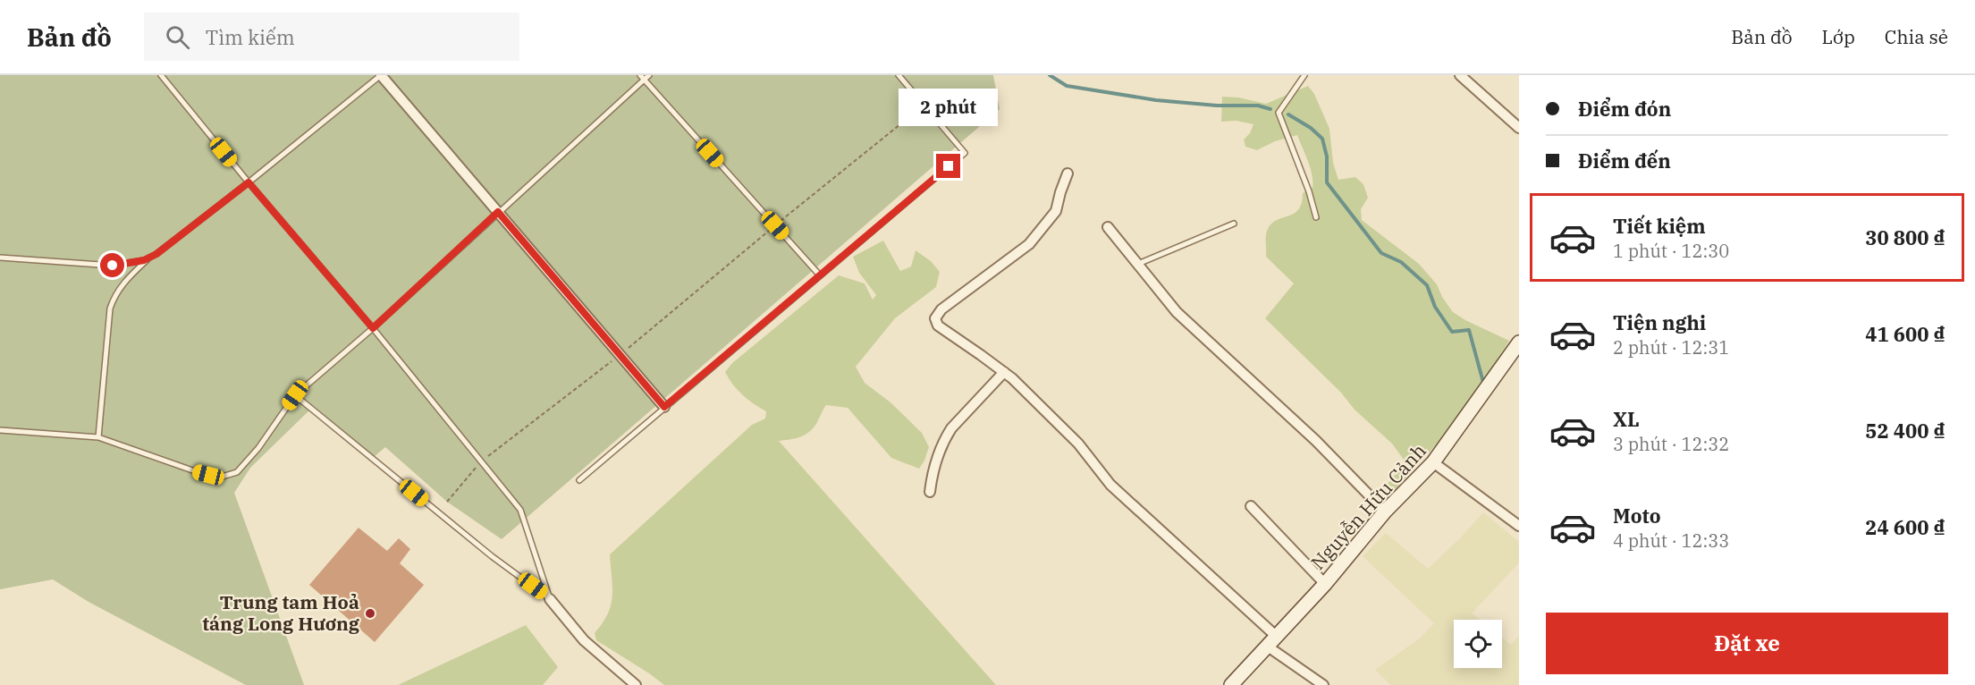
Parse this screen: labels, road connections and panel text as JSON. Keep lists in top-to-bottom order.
{
  "streets": {
    "main road": ["Nguyễn Hữu Cảnh"]
  },
  "places": ["Trung tam Hoả táng Long Hương"],
  "page": {
    "header": "Bản đồ",
    "search": "Tìm kiếm",
    "nav": ["Bản đồ", "Lớp", "Chia sẻ"],
    "banner": ["Điểm đón", "Điểm đến"],
    "bubble": "2 phút",
    "list": [
      {
        "name": "Tiết kiệm",
        "note": "1 phút · 12:30",
        "value": "30 800 ₫"
      },
      {
        "name": "Tiện nghi",
        "note": "2 phút · 12:31",
        "value": "41 600 ₫"
      },
      {
        "name": "XL",
        "note": "3 phút · 12:32",
        "value": "52 400 ₫"
      },
      {
        "name": "Moto",
        "note": "4 phút · 12:33",
        "value": "24 600 ₫"
      }
    ],
    "buttons": "Đặt xe"
  }
}
